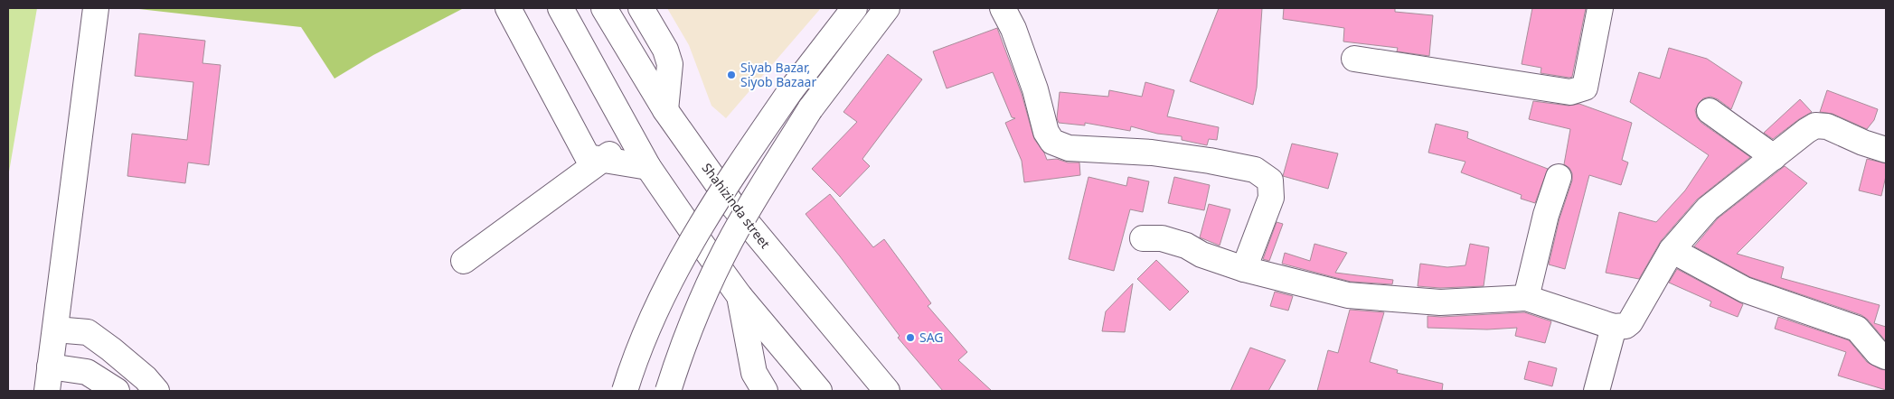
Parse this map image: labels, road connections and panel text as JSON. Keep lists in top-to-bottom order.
{
  "streets": {
    "street": ["Shahizinda street"]
  },
  "places": ["Siyab Bazar, Siyob Bazaar", "SAG"]
}
